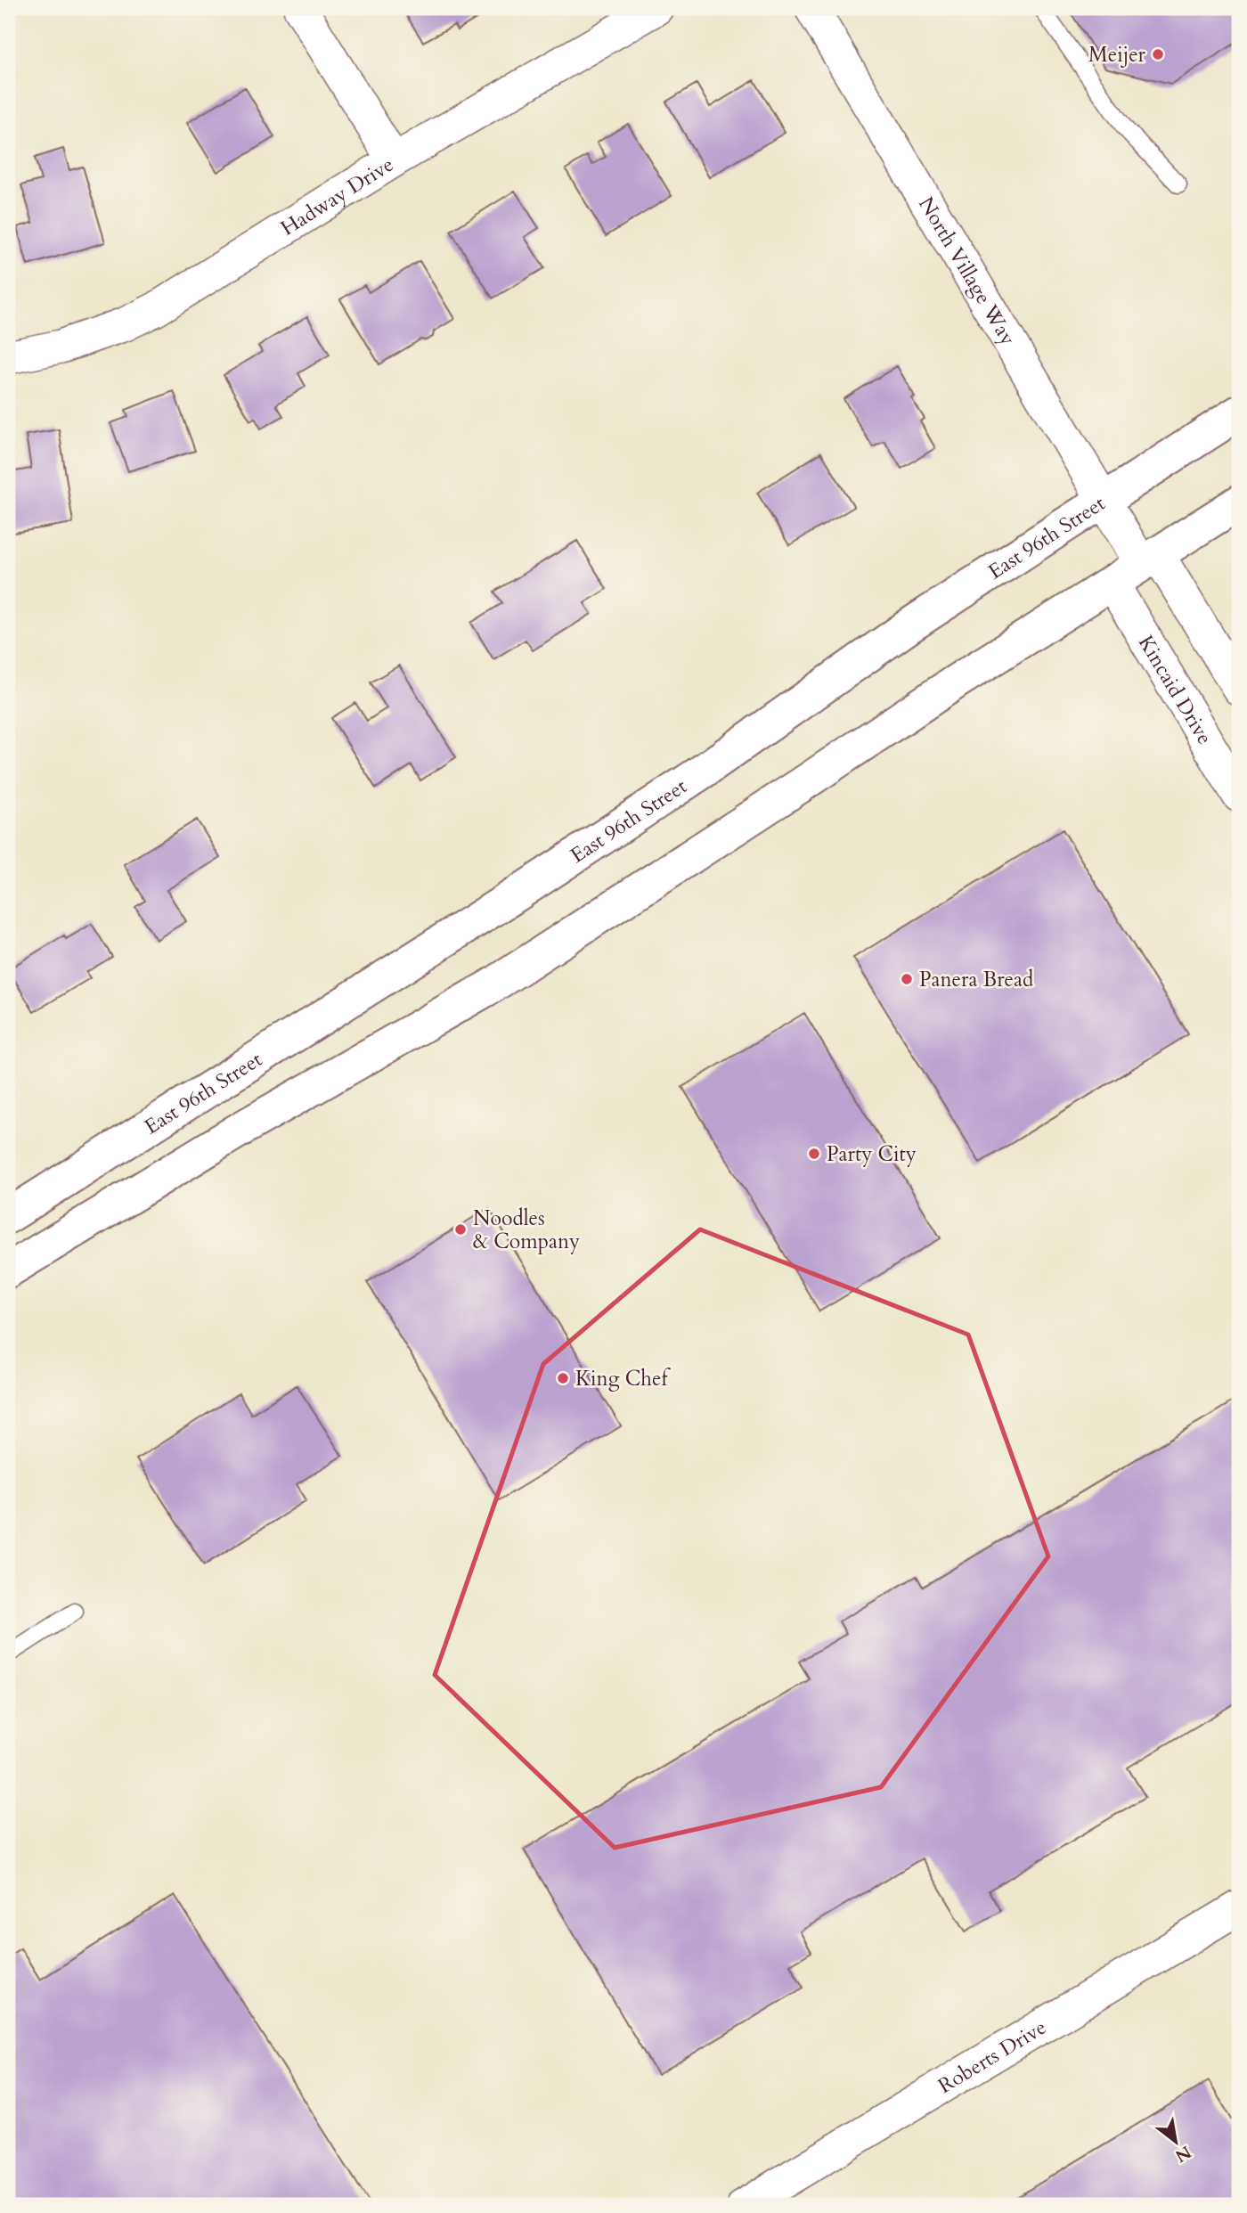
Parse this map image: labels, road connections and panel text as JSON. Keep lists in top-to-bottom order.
{
  "streets": {
    "main road": ["East 96th Street"],
    "street": [
      "Hadway Drive",
      "North Village Way",
      "Kincaid Drive",
      "Roberts Drive"
    ]
  },
  "crossings": [
    ["North Village Way", "East 96th Street"]
  ],
  "places": [
    "Meijer",
    "Panera Bread",
    "Party City",
    "Noodles & Company",
    "King Chef"
  ],
  "north": "bottom right"
}
